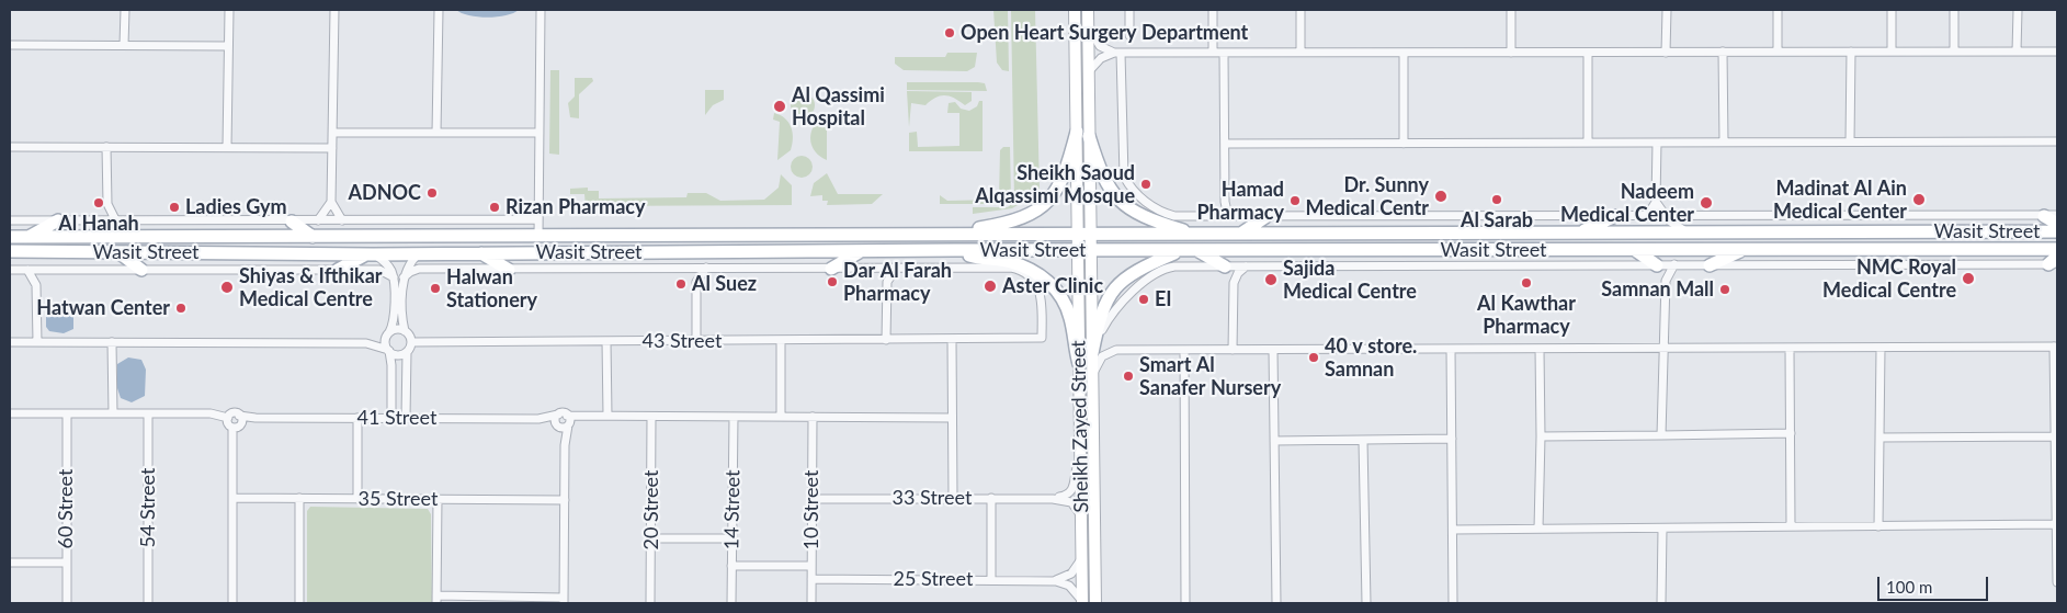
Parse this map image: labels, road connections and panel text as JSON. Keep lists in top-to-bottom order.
{
  "streets": {
    "main road": ["Wasit Street", "Sheikh Zayed Street"],
    "street": [
      "43 Street",
      "41 Street",
      "33 Street",
      "35 Street",
      "54 Street",
      "60 Street",
      "20 Street",
      "14 Street",
      "10 Street",
      "25 Street"
    ]
  },
  "crossings": [
    ["Wasit Street", "Sheikh Zayed Street"],
    ["Sheikh Zayed Street", "33 Street"],
    ["Sheikh Zayed Street", "25 Street"],
    ["33 Street", "10 Street"],
    ["33 Street", "25 Street"],
    ["10 Street", "25 Street"]
  ],
  "places": [
    "Open Heart Surgery Department",
    "Al Qassimi Hospital",
    "Sheikh Saoud Alqassimi Mosque",
    "ADNOC",
    "Dr. Sunny Medical Centr",
    "Al Sarab",
    "Madinat Al Ain Medical Center",
    "Hamad Pharmacy",
    "Al Hanah",
    "Nadeem Medical Center",
    "Ladies Gym",
    "Rizan Pharmacy",
    "NMC Royal Medical Centre",
    "Sajida Medical Centre",
    "Dar Al Farah Pharmacy",
    "Al Kawthar Pharmacy",
    "Al Suez",
    "Aster Clinic",
    "Shiyas & Ifthikar Medical Centre",
    "Halwan Stationery",
    "Samnan Mall",
    "EI",
    "Hatwan Center",
    "40 v store. Samnan",
    "Smart Al Sanafer Nursery"
  ],
  "scale_bar": "100 m"
}
